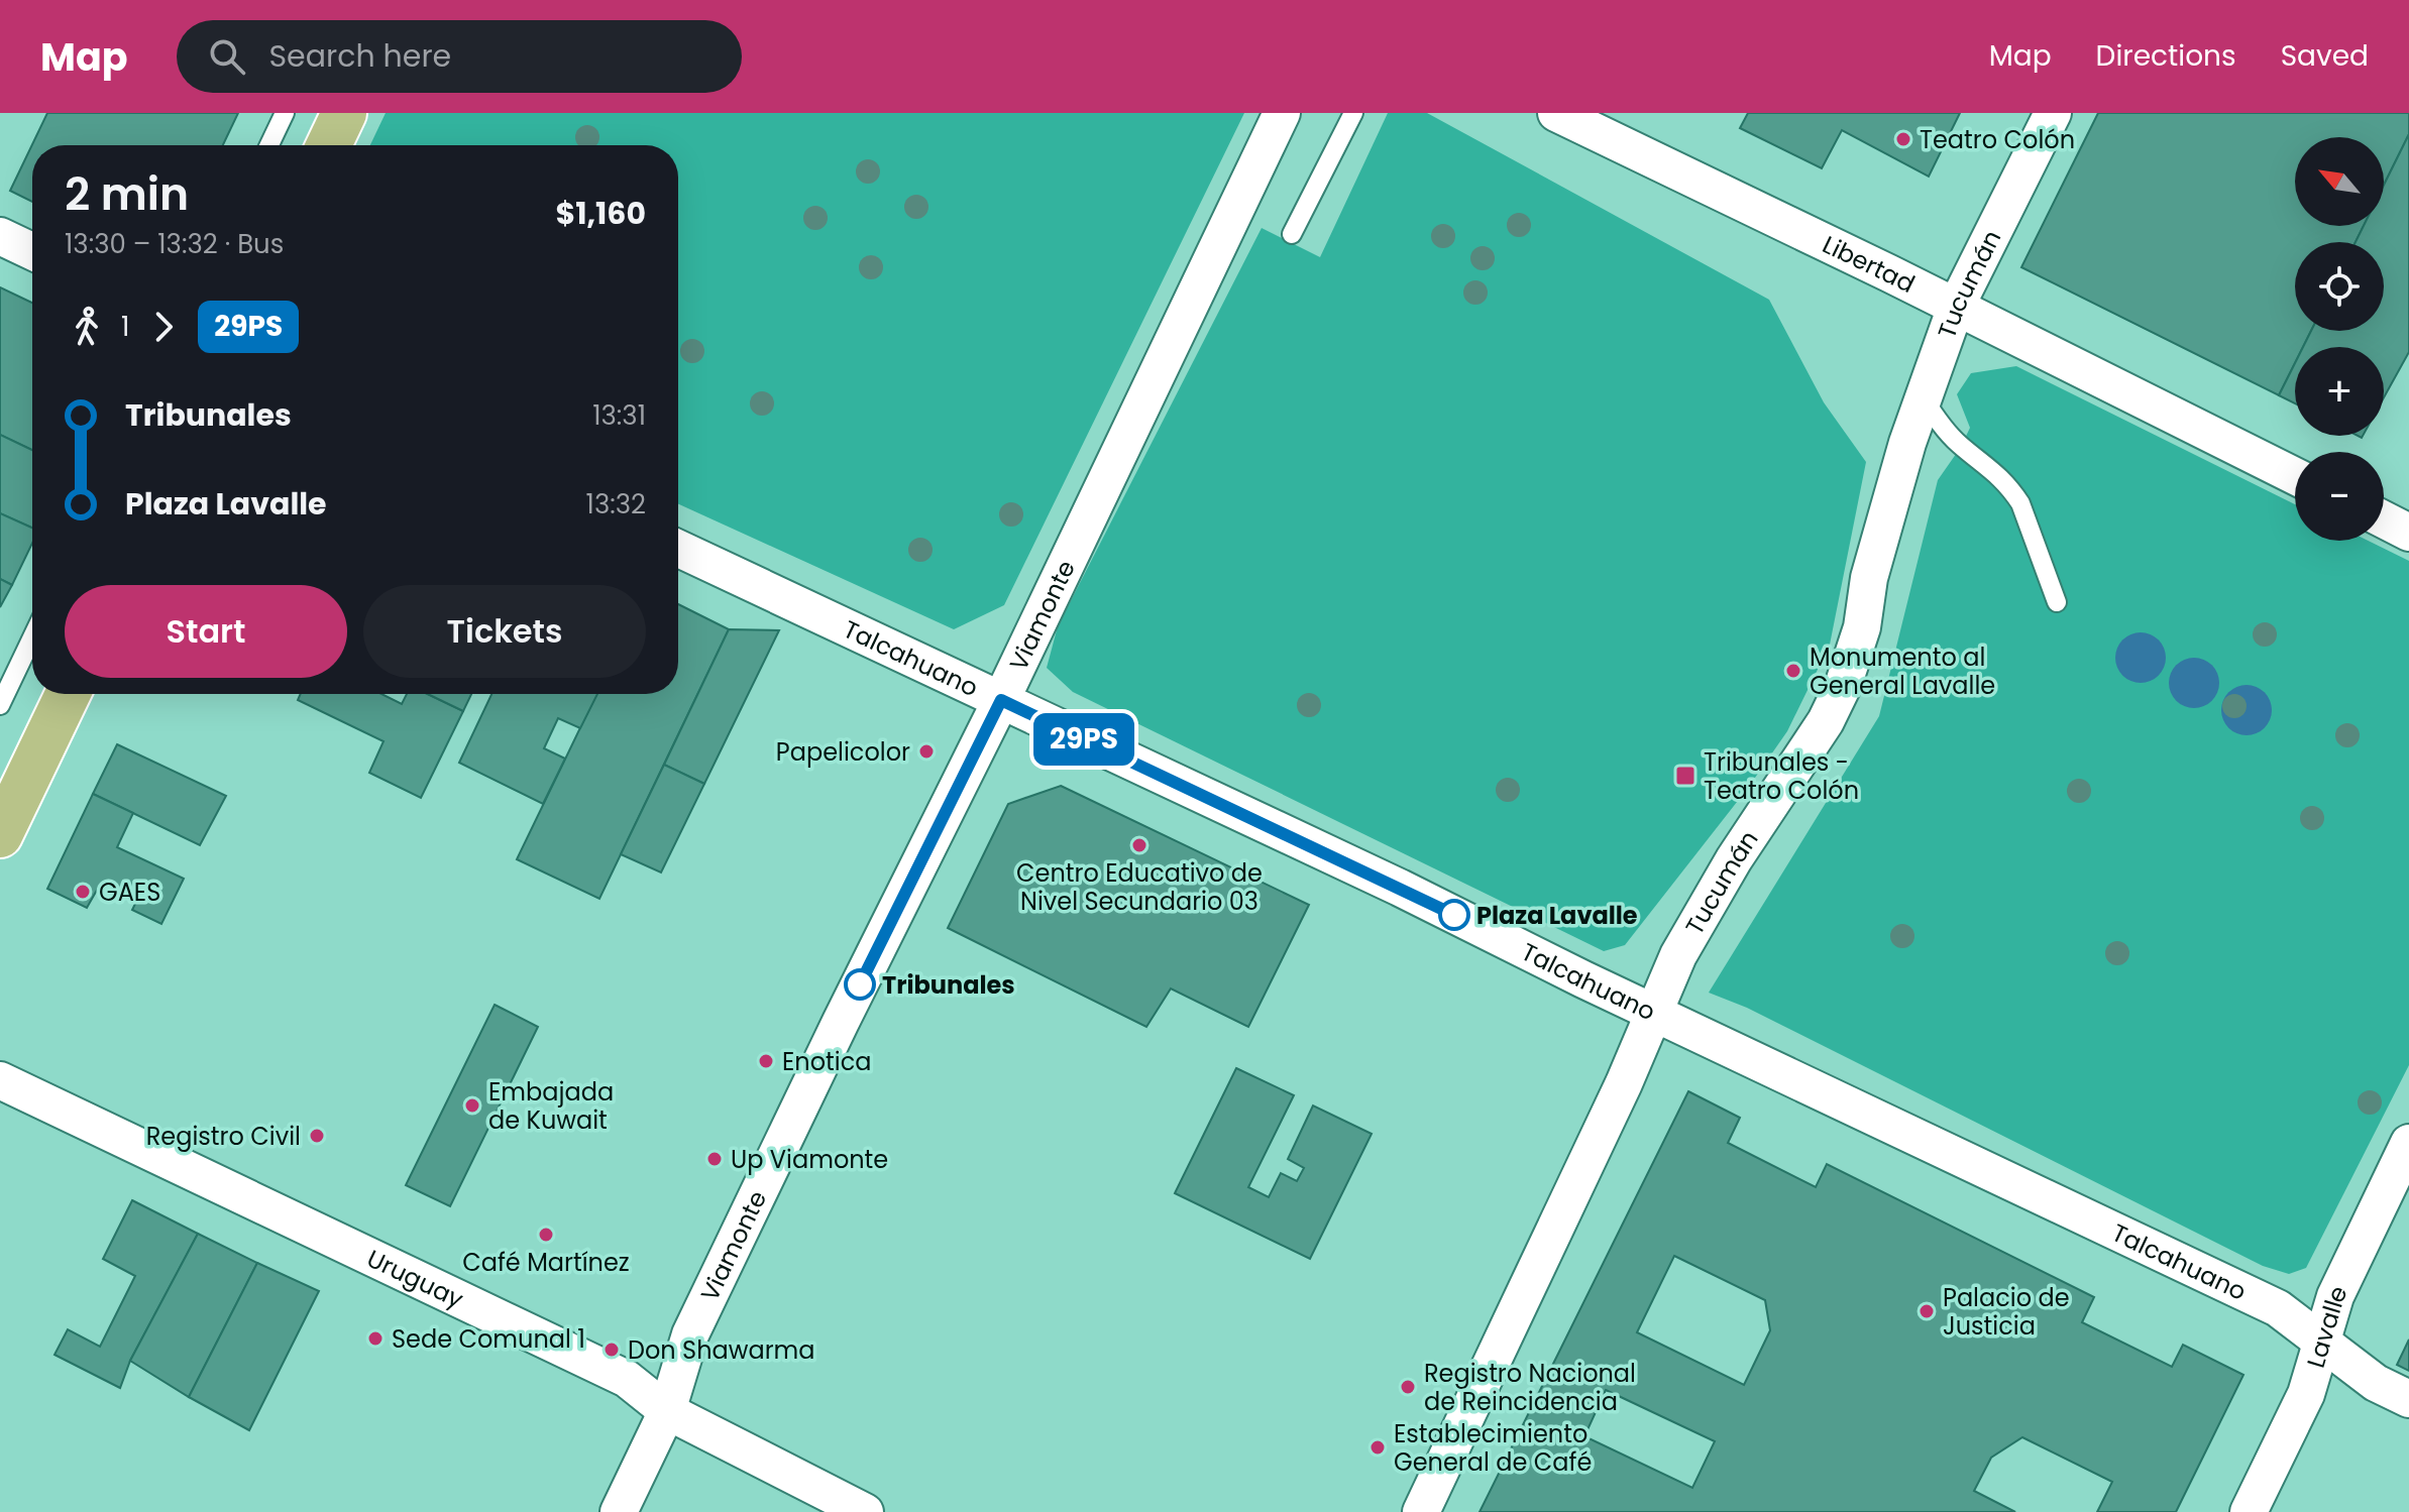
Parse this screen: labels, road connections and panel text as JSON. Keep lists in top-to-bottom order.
{
  "streets": {
    "street": [
      "Libertad",
      "Tucumán",
      "Viamonte",
      "Talcahuano",
      "Uruguay",
      "Lavalle"
    ]
  },
  "crossings": [
    ["Libertad", "Tucumán"],
    ["Tucumán", "Talcahuano"],
    ["Viamonte", "Talcahuano"],
    ["Viamonte", "Uruguay"],
    ["Talcahuano", "Lavalle"]
  ],
  "places": {
    "other": [
      "Teatro Colón",
      "Monumento al General Lavalle",
      "Papelicolor",
      "Centro Educativo de Nivel Secundario 03",
      "GAES",
      "Plaza Lavalle",
      "Tribunales",
      "Enotica",
      "Embajada de Kuwait",
      "Registro Civil",
      "Up Viamonte",
      "Café Martínez",
      "Palacio de Justicia",
      "Sede Comunal 1",
      "Don Shawarma",
      "Registro Nacional de Reincidencia",
      "Establecimiento General de Café"
    ],
    "transit": ["Tribunales - Teatro Colón"]
  },
  "lines": ["bus line 29PS"],
  "north": "top left",
  "page": {
    "header": "Map",
    "search": "Search here",
    "nav": ["Map", "Directions", "Saved"],
    "on_map": "29PS",
    "map_buttons": ["+", "−"],
    "heading": ["2 min", "13:30 – 13:32 · Bus", "$1,160"],
    "legs": ["1", "29PS"],
    "list": [
      {
        "name": "Tribunales",
        "value": "13:31"
      },
      {
        "name": "Plaza Lavalle",
        "value": "13:32"
      }
    ],
    "buttons": ["Start", "Tickets"]
  }
}
